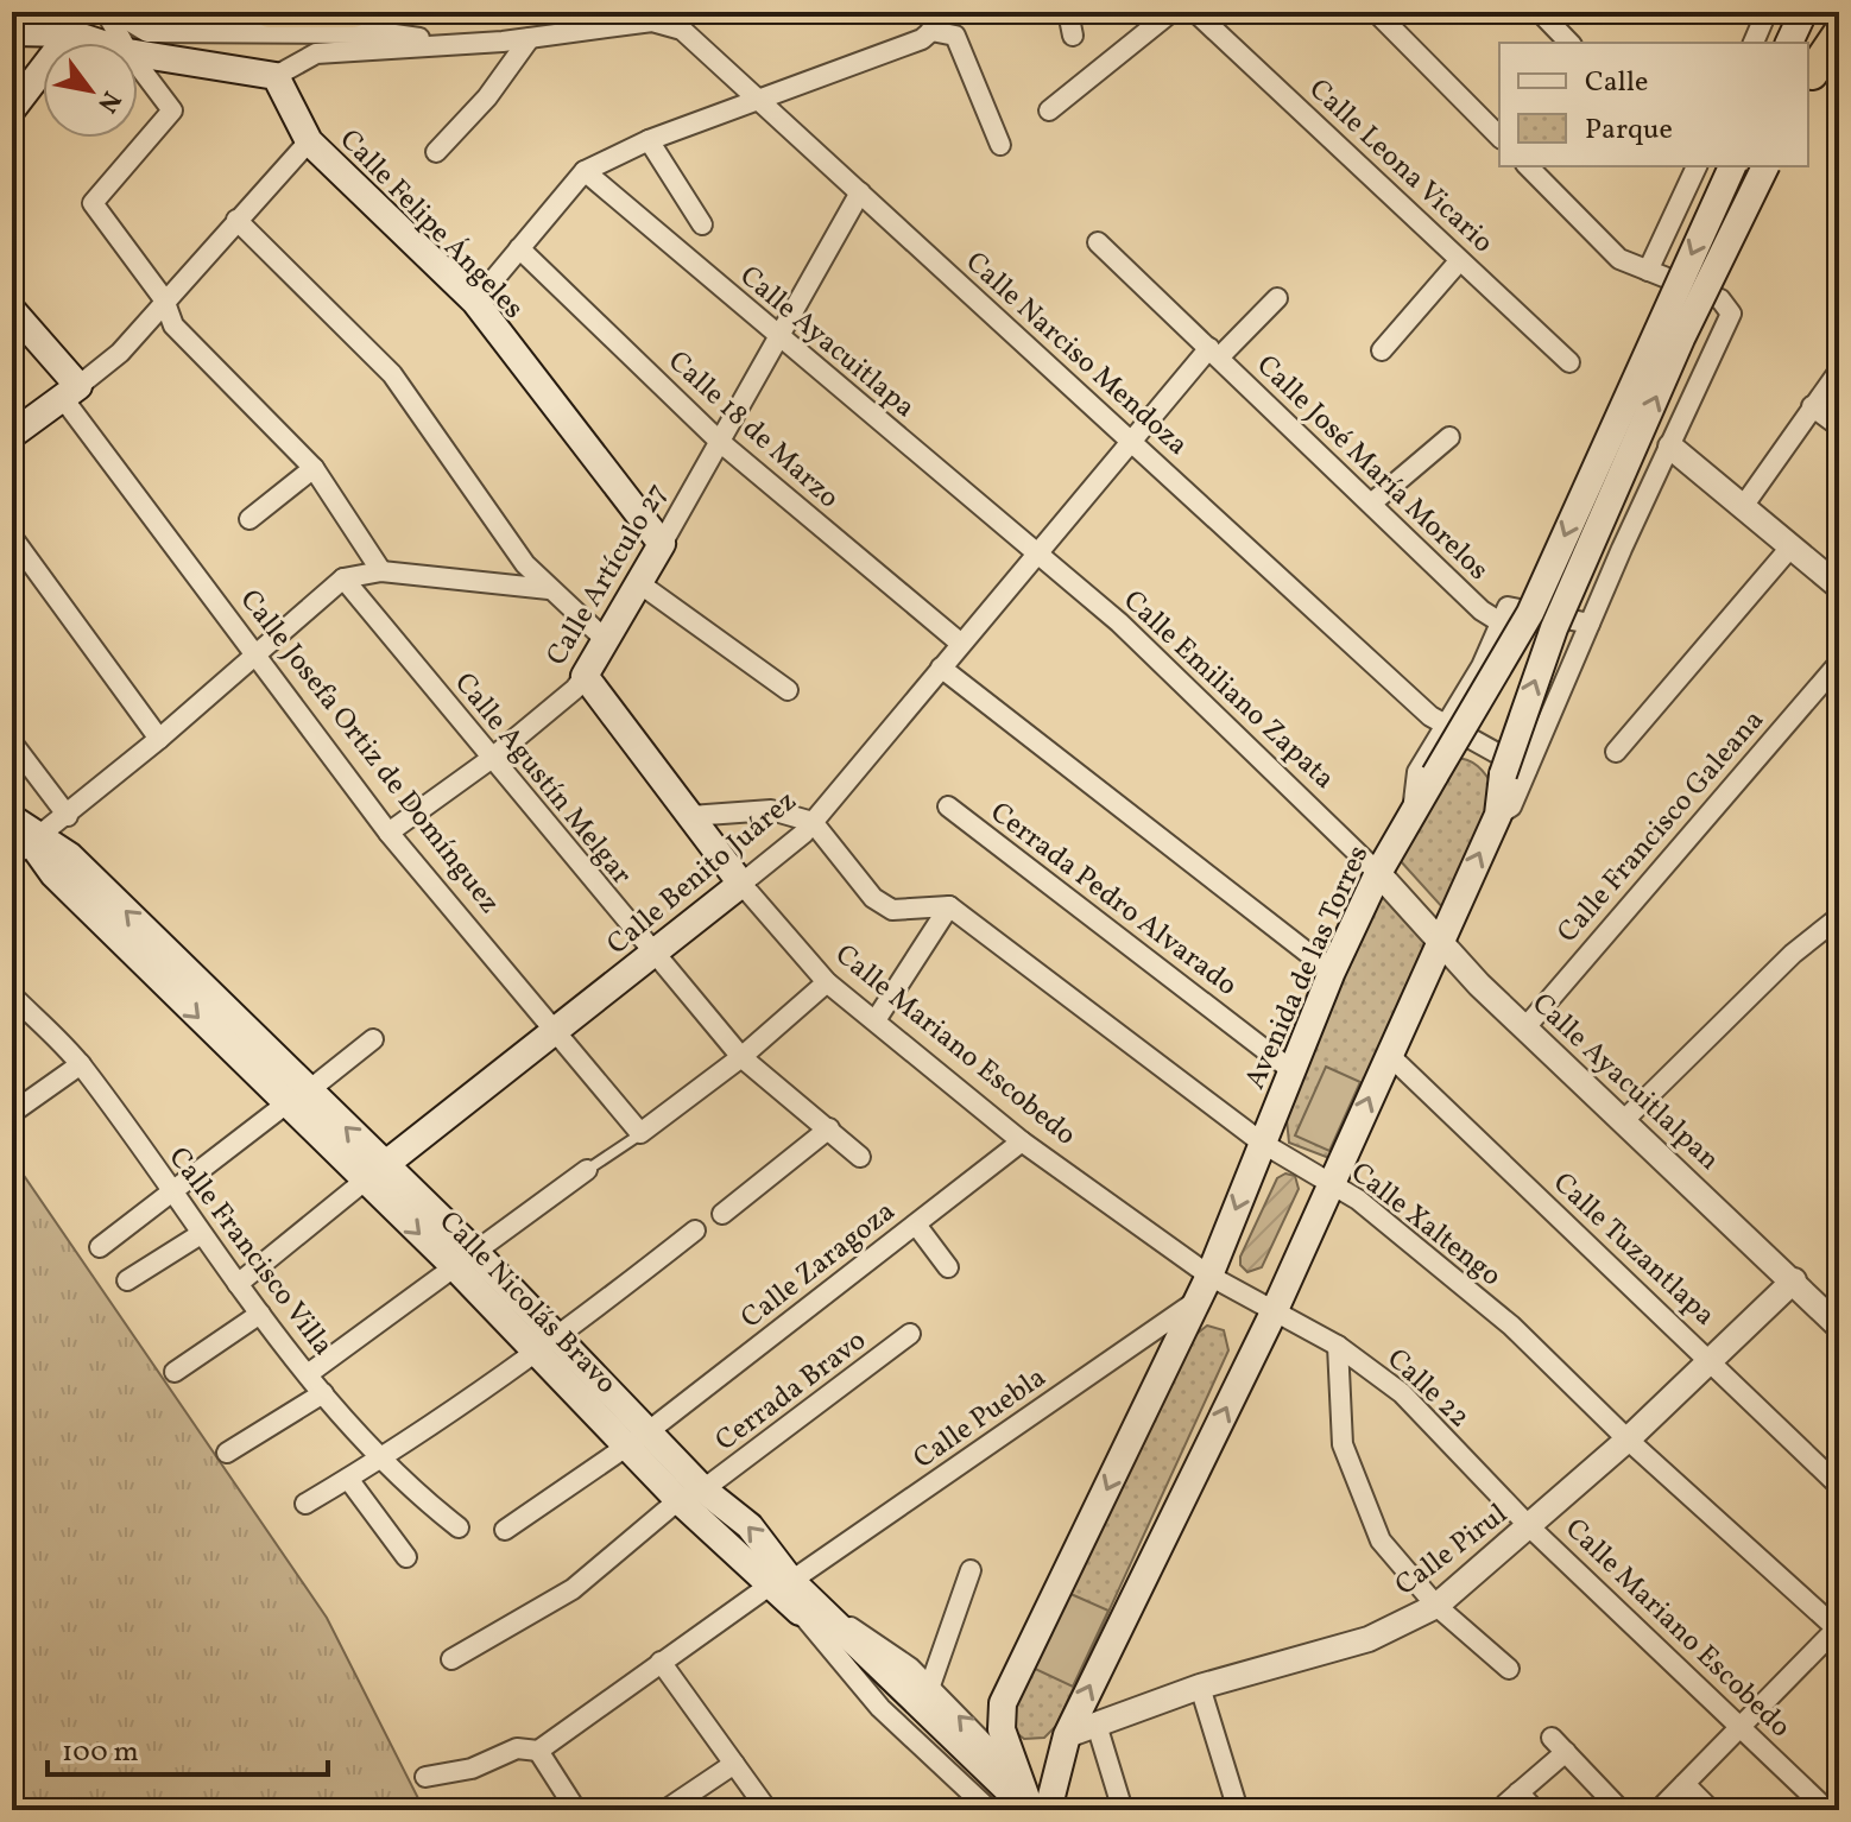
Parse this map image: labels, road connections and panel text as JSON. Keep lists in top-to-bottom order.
{
  "streets": {
    "main road": [
      "Calle Felipe Ángeles",
      "Calle Artículo 27",
      "Calle Josefa Ortiz de Domínguez",
      "Calle Benito Juárez",
      "Avenida de las Torres",
      "Calle Mariano Escobedo",
      "Calle Nicolás Bravo"
    ],
    "street": [
      "Calle Leona Vicario",
      "Calle Ayacuitlapa",
      "Calle Narciso Mendoza",
      "Calle 18 de Marzo",
      "Calle José María Morelos",
      "Calle Emiliano Zapata",
      "Calle Agustín Melgar",
      "Calle Francisco Galeana",
      "Cerrada Pedro Alvarado",
      "Calle Ayacuitlalpan",
      "Calle Xaltengo",
      "Calle Tuzantlapa",
      "Calle Francisco Villa",
      "Calle Zaragoza",
      "Calle 22",
      "Cerrada Bravo",
      "Calle Puebla",
      "Calle Pirul"
    ]
  },
  "crossings": [
    ["Calle Felipe Ángeles", "Calle Artículo 27"],
    ["Calle Ayacuitlapa", "Calle Artículo 27"],
    ["Calle Ayacuitlapa", "Calle Emiliano Zapata"],
    ["Calle Ayacuitlapa", "Calle Benito Juárez"],
    ["Calle Narciso Mendoza", "Calle Artículo 27"],
    ["Calle Narciso Mendoza", "Calle Benito Juárez"],
    ["Calle 18 de Marzo", "Calle Artículo 27"],
    ["Calle 18 de Marzo", "Calle Benito Juárez"],
    ["Calle José María Morelos", "Calle Benito Juárez"],
    ["Calle Artículo 27", "Calle Josefa Ortiz de Domínguez"],
    ["Calle Artículo 27", "Calle Agustín Melgar"],
    ["Calle Artículo 27", "Calle Mariano Escobedo"],
    ["Calle Emiliano Zapata", "Calle Benito Juárez"],
    ["Calle Emiliano Zapata", "Avenida de las Torres"],
    ["Calle Emiliano Zapata", "Calle Ayacuitlalpan"],
    ["Calle Josefa Ortiz de Domínguez", "Calle Benito Juárez"],
    ["Calle Agustín Melgar", "Calle Benito Juárez"],
    ["Calle Francisco Galeana", "Calle Ayacuitlalpan"],
    ["Calle Benito Juárez", "Calle Mariano Escobedo"],
    ["Calle Benito Juárez", "Calle Francisco Villa"],
    ["Calle Benito Juárez", "Calle Nicolás Bravo"],
    ["Cerrada Pedro Alvarado", "Avenida de las Torres"],
    ["Avenida de las Torres", "Calle Mariano Escobedo"],
    ["Avenida de las Torres", "Calle Ayacuitlalpan"],
    ["Avenida de las Torres", "Calle Xaltengo"],
    ["Avenida de las Torres", "Calle Nicolás Bravo"],
    ["Avenida de las Torres", "Calle Puebla"],
    ["Calle Mariano Escobedo", "Calle Zaragoza"],
    ["Calle Mariano Escobedo", "Calle 22"],
    ["Calle Mariano Escobedo", "Calle Puebla"],
    ["Calle Mariano Escobedo", "Calle Pirul"],
    ["Calle Ayacuitlalpan", "Calle Pirul"],
    ["Calle Xaltengo", "Calle Pirul"],
    ["Calle Tuzantlapa", "Calle Pirul"],
    ["Calle Zaragoza", "Calle Nicolás Bravo"],
    ["Calle Nicolás Bravo", "Cerrada Bravo"],
    ["Calle Nicolás Bravo", "Calle Puebla"],
    ["Calle 22", "Calle Pirul"]
  ],
  "legend": ["Calle", "Parque"],
  "scale_bar": "100 m",
  "north": "bottom right"
}
